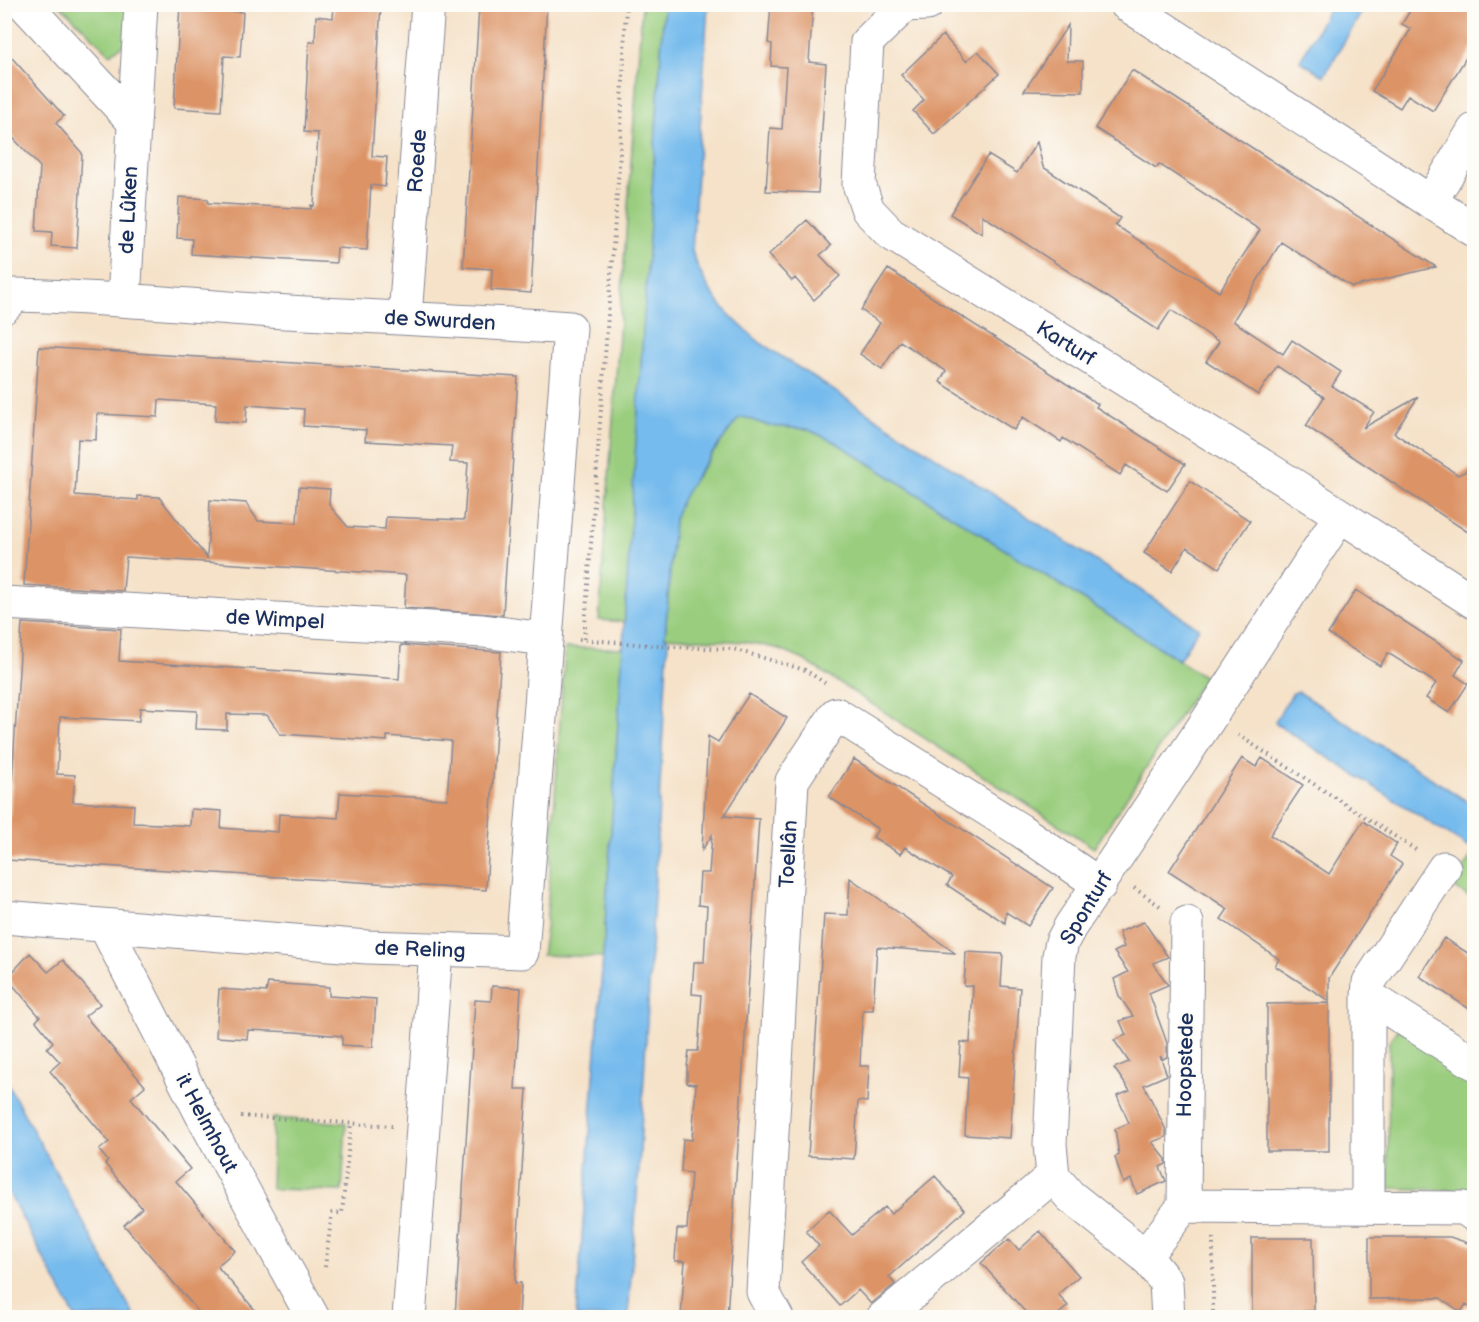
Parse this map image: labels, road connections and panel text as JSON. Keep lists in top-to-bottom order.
{
  "streets": {
    "street": [
      "Roede",
      "de Lûken",
      "de Swurden",
      "Karturf",
      "de Wimpel",
      "Toellân",
      "Sponturf",
      "de Reling",
      "Hoopstede",
      "it Helmhout"
    ]
  },
  "crossings": [
    ["Roede", "de Swurden"],
    ["de Lûken", "de Swurden"],
    ["de Swurden", "de Wimpel"],
    ["de Swurden", "de Reling"],
    ["Karturf", "Sponturf"],
    ["de Wimpel", "de Reling"],
    ["Toellân", "Sponturf"],
    ["de Reling", "it Helmhout"]
  ]
}
